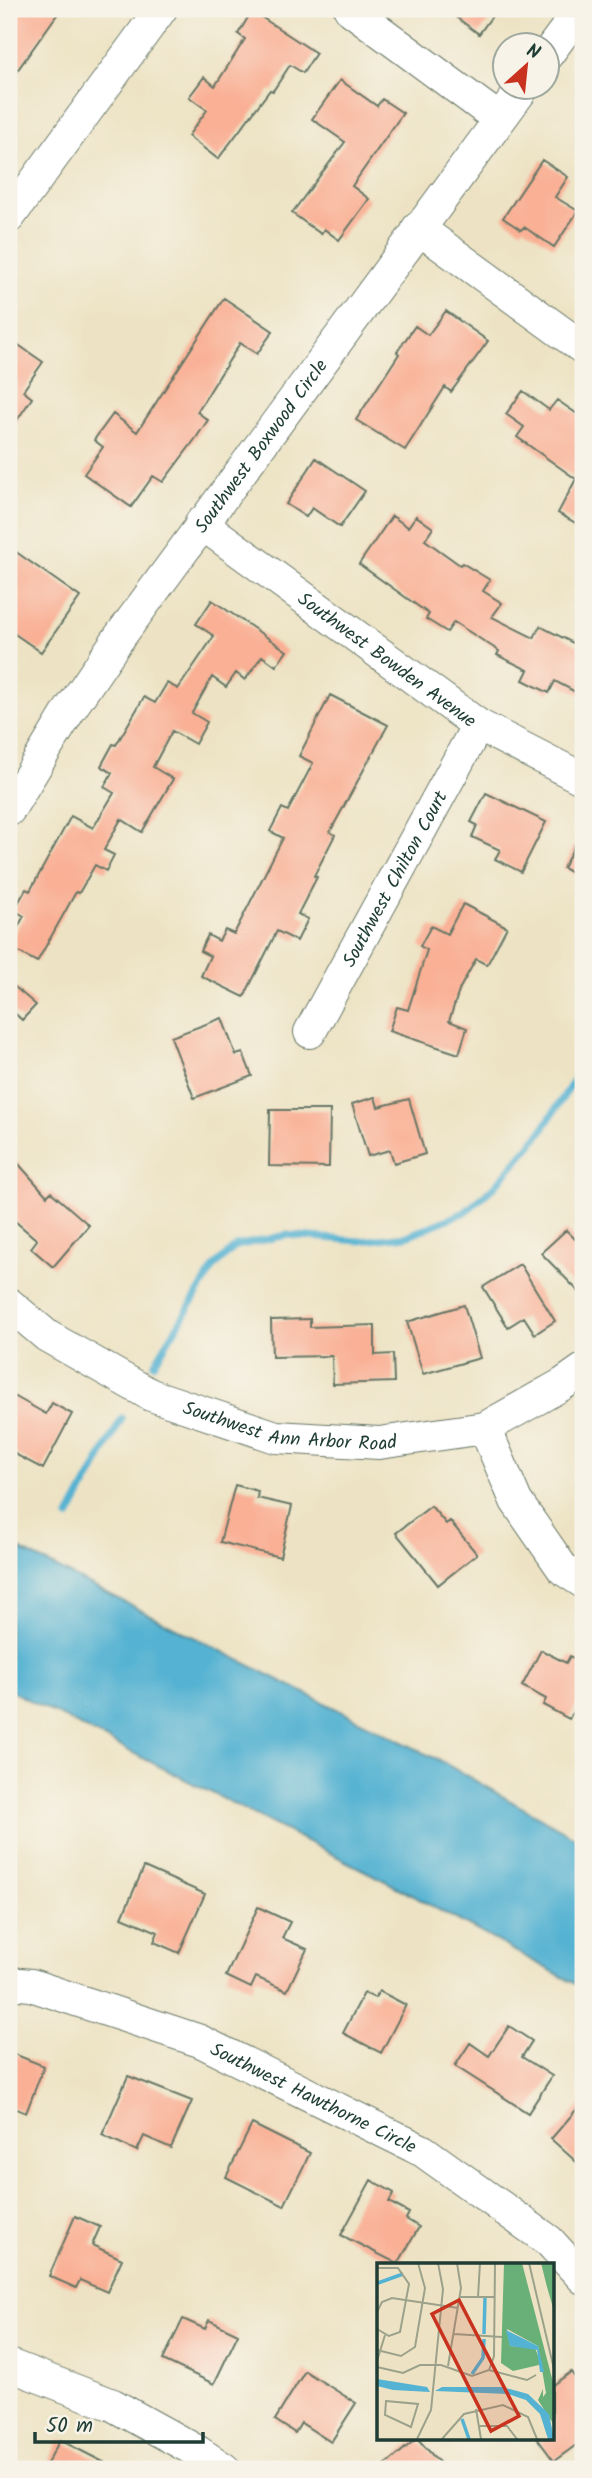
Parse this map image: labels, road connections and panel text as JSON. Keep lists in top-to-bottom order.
{
  "streets": {
    "street": [
      "Southwest Boxwood Circle",
      "Southwest Bowden Avenue",
      "Southwest Chilton Court",
      "Southwest Ann Arbor Road",
      "Southwest Hawthorne Circle"
    ]
  },
  "crossings": [
    ["Southwest Boxwood Circle", "Southwest Bowden Avenue"],
    ["Southwest Bowden Avenue", "Southwest Chilton Court"]
  ],
  "scale_bar": "50 m",
  "north": "top right"
}
